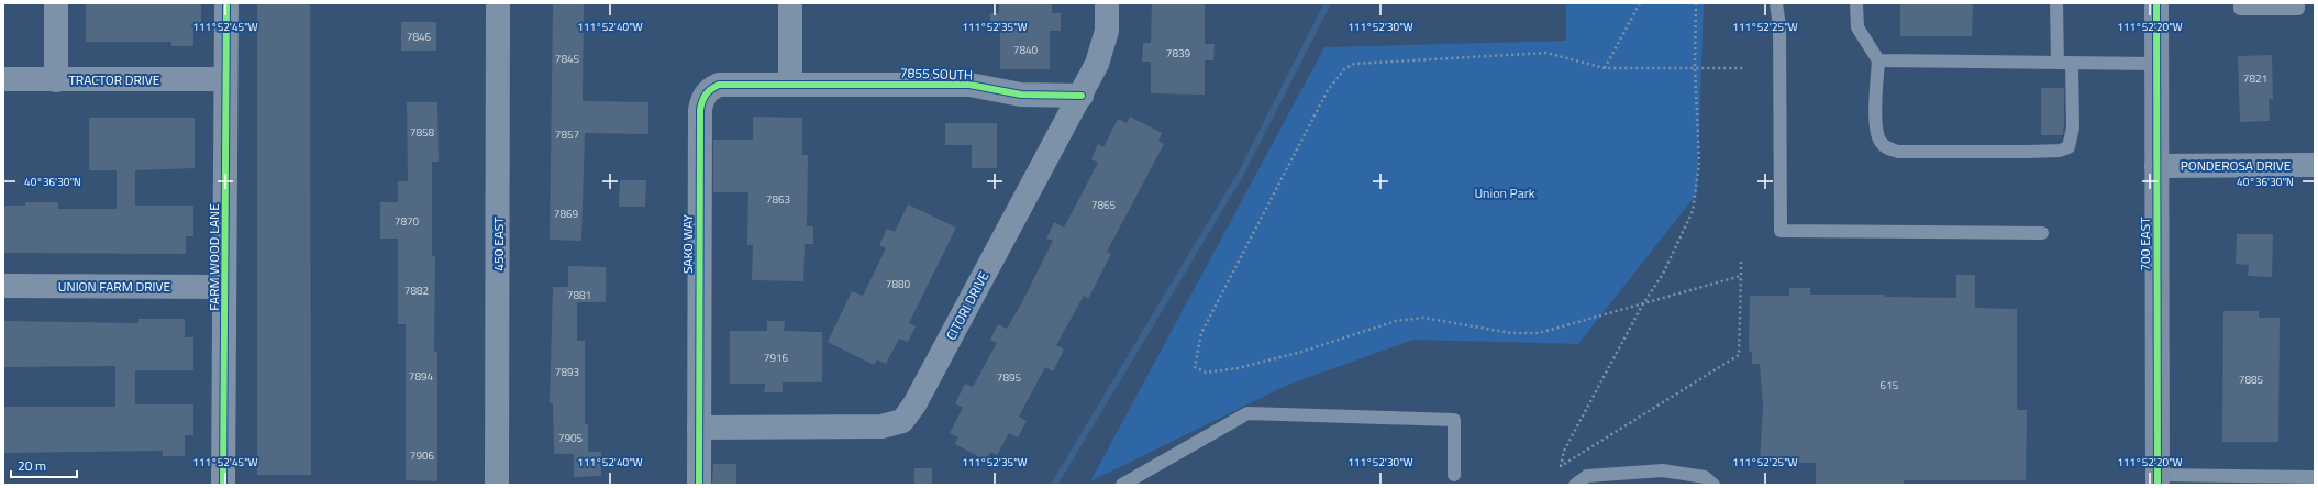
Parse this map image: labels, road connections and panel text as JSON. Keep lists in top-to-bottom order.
{
  "streets": {
    "main road": ["700 EAST"],
    "street": [
      "7855 SOUTH",
      "TRACTOR DRIVE",
      "PONDEROSA DRIVE",
      "450 EAST",
      "SAKO WAY",
      "FARM WOOD LANE",
      "UNION FARM DRIVE",
      "CITORI DRIVE"
    ]
  },
  "crossings": [
    ["7855 SOUTH", "SAKO WAY"],
    ["7855 SOUTH", "CITORI DRIVE"],
    ["TRACTOR DRIVE", "FARM WOOD LANE"],
    ["PONDEROSA DRIVE", "700 EAST"],
    ["SAKO WAY", "CITORI DRIVE"],
    ["FARM WOOD LANE", "UNION FARM DRIVE"]
  ],
  "parks": ["Union Park"],
  "house_numbers": [
    "7846",
    "7840",
    "7839",
    "7845",
    "7821",
    "7858",
    "7857",
    "7863",
    "7865",
    "7869",
    "7870",
    "7880",
    "7882",
    "7881",
    "7916",
    "7893",
    "7894",
    "7895",
    "7885",
    "615",
    "7905",
    "7906"
  ],
  "scale_bar": "20 m",
  "coordinates": [
    "111°52'45\"W",
    "111°52'40\"W",
    "111°52'35\"W",
    "111°52'30\"W",
    "111°52'25\"W",
    "111°52'20\"W",
    "40°36'30\"N"
  ]
}
